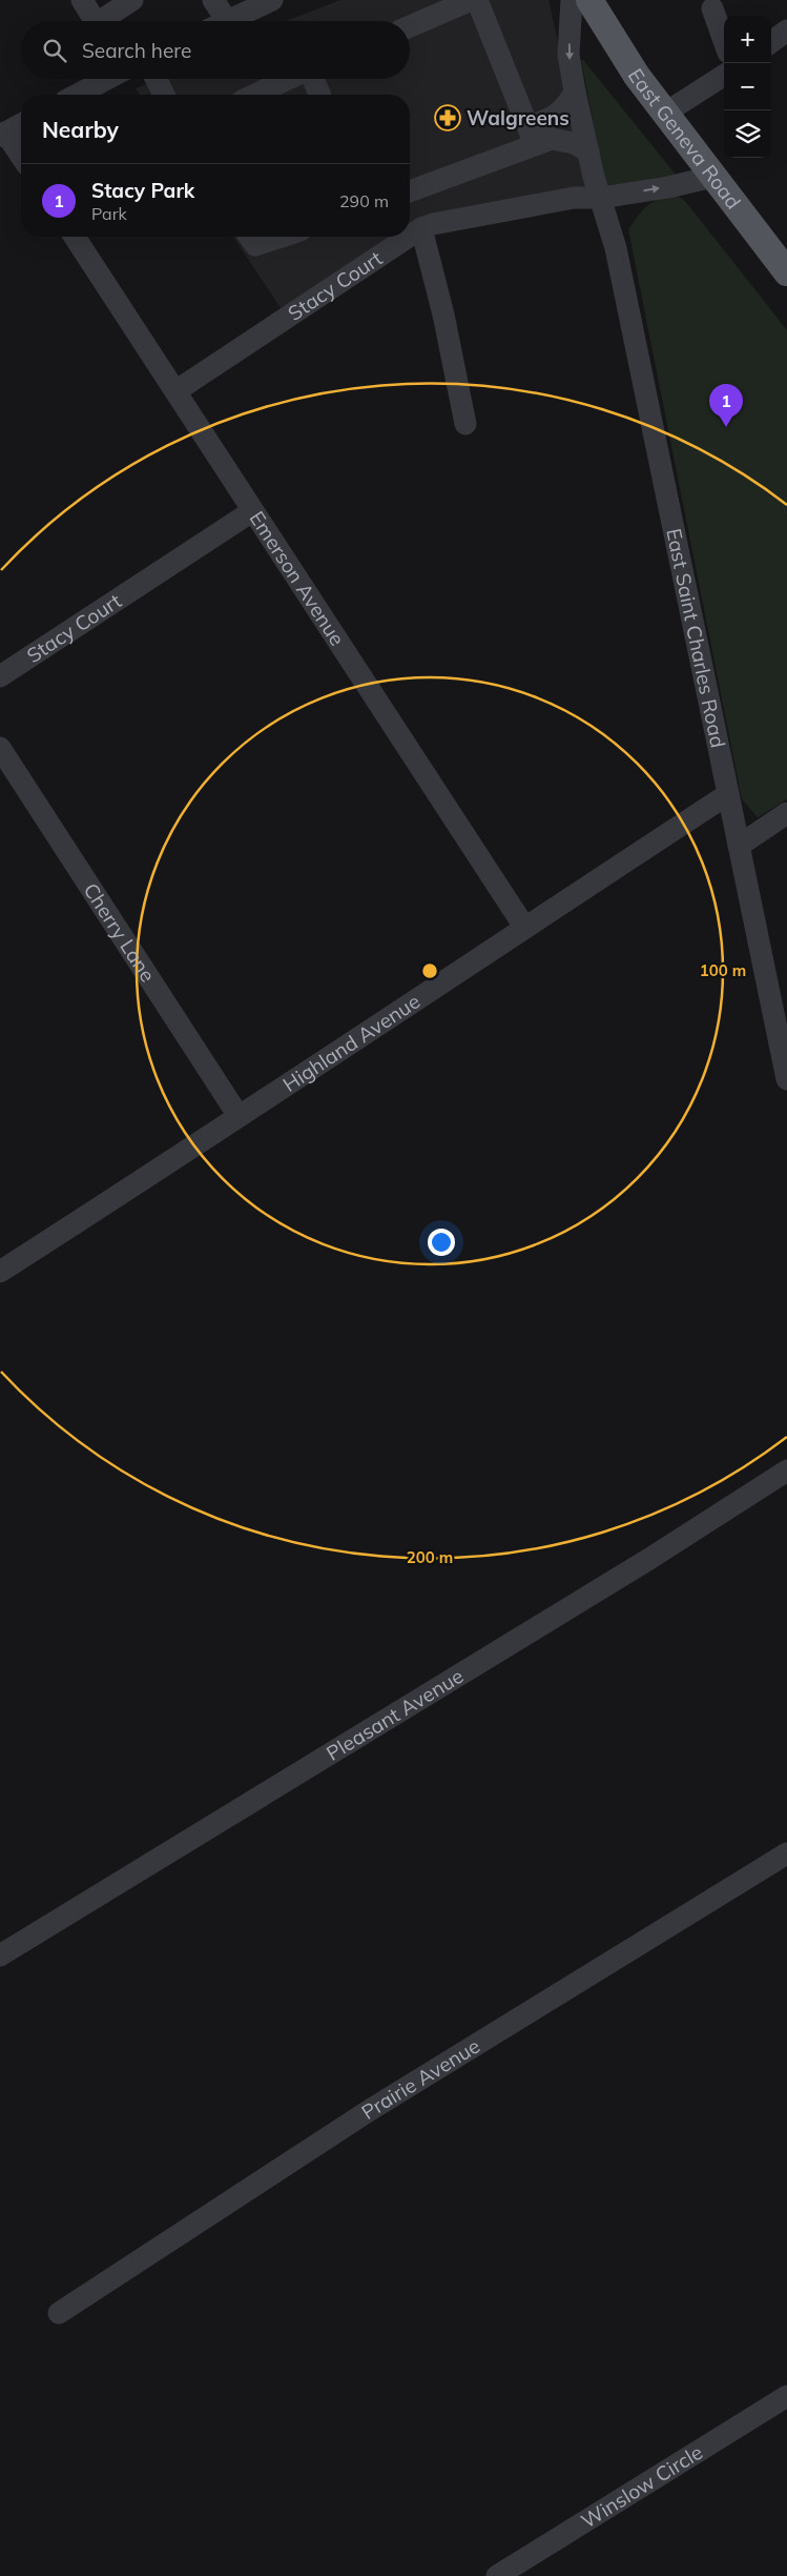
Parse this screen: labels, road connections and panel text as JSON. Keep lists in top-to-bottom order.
{
  "streets": {
    "main road": ["East Geneva Road"],
    "street": [
      "Stacy Court",
      "Emerson Avenue",
      "East Saint Charles Road",
      "Cherry Lane",
      "Highland Avenue",
      "Pleasant Avenue",
      "Prairie Avenue",
      "Winslow Circle"
    ]
  },
  "crossings": [
    ["East Geneva Road", "Stacy Court"],
    ["Stacy Court", "Emerson Avenue"],
    ["Stacy Court", "East Saint Charles Road"],
    ["Emerson Avenue", "Highland Avenue"],
    ["East Saint Charles Road", "Highland Avenue"],
    ["Cherry Lane", "Highland Avenue"]
  ],
  "places": {
    "pharmacy": ["Walgreens"]
  },
  "page": {
    "map_buttons": ["+", "−"],
    "search": "Search here",
    "heading": "Nearby",
    "list": [
      {
        "mark": "1",
        "name": "Stacy Park",
        "note": "Park",
        "value": "290 m"
      }
    ],
    "pins": "1"
  },
  "rings": ["100 m", "200 m"]
}
